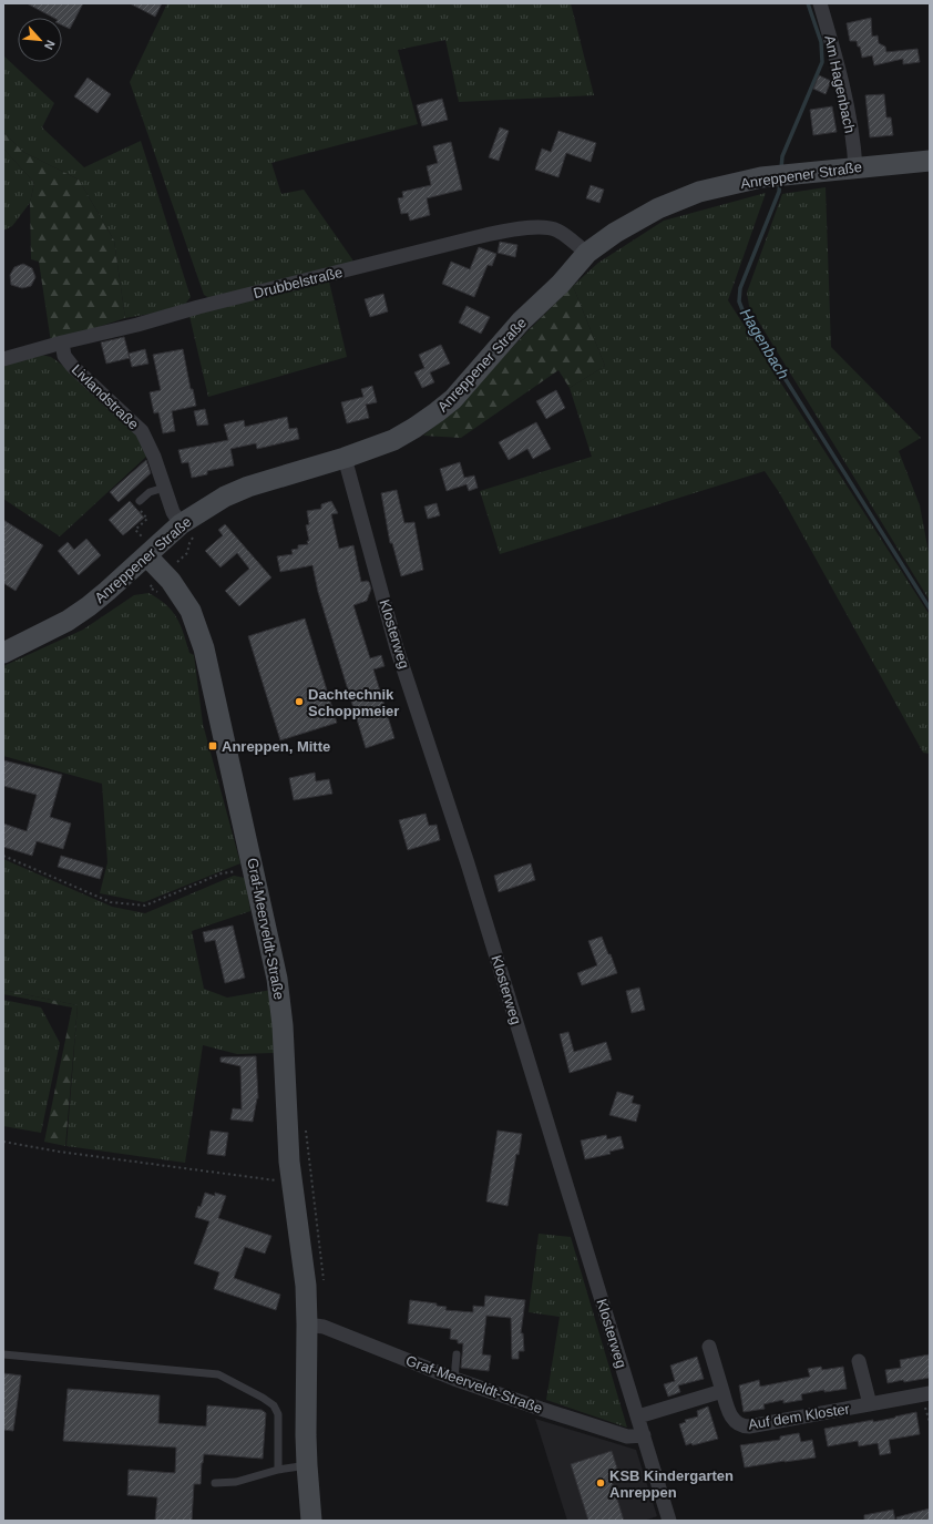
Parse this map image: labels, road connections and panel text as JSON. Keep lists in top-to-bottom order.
{
  "streets": {
    "main road": ["Anreppener Straße", "Graf-Meerveldt-Straße"],
    "street": [
      "Am Hagenbach",
      "Drubbelstraße",
      "Livlandstraße",
      "Klosterweg",
      "Auf dem Kloster"
    ]
  },
  "crossings": [
    ["Am Hagenbach", "Anreppener Straße"],
    ["Anreppener Straße", "Drubbelstraße"],
    ["Anreppener Straße", "Livlandstraße"],
    ["Anreppener Straße", "Klosterweg"],
    ["Anreppener Straße", "Graf-Meerveldt-Straße"],
    ["Drubbelstraße", "Livlandstraße"],
    ["Klosterweg", "Graf-Meerveldt-Straße"]
  ],
  "water": ["Hagenbach"],
  "places": {
    "other": ["Dachtechnik Schoppmeier", "KSB Kindergarten Anreppen"],
    "transit": ["Anreppen, Mitte"]
  },
  "north": "bottom right"
}
